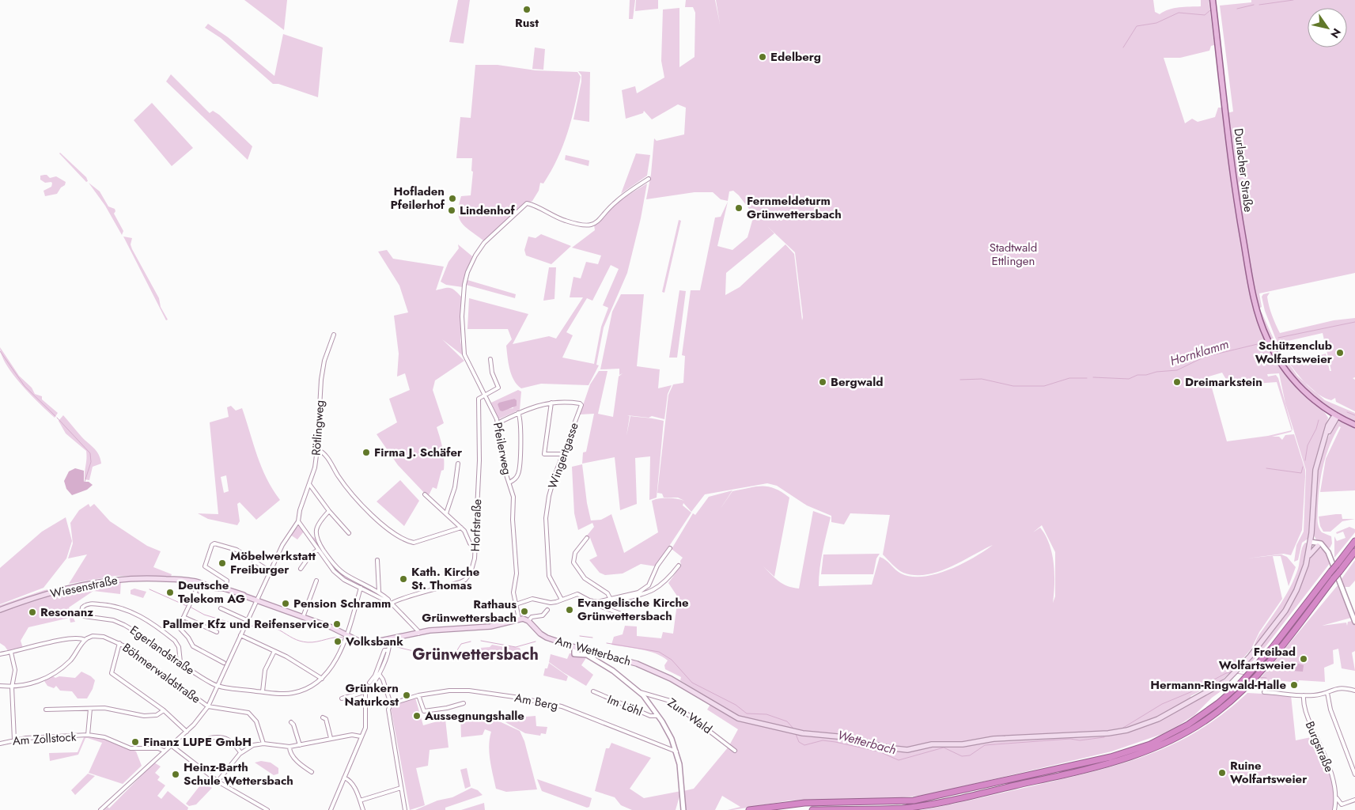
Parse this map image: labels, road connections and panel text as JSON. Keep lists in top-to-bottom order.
{
  "streets": {
    "main road": ["Durlacher Straße", "Wiesenstraße", "Am Wetterbach"],
    "street": [
      "Rötlingweg",
      "Pfeilerweg",
      "Wingertgasse",
      "Horfstraße",
      "Egerlandstraße",
      "Böhmerwaldstraße",
      "Am Berg",
      "Im Löhl",
      "Zum Wald",
      "Am Zollstock",
      "Burgstraße"
    ]
  },
  "crossings": [
    ["Pfeilerweg", "Horfstraße"]
  ],
  "districts": ["Grünwettersbach"],
  "water": ["Hornklamm", "Wetterbach"],
  "parks": ["Stadtwald Ettlingen"],
  "places": [
    "Rust",
    "Edelberg",
    "Hofladen Pfeilerhof",
    "Fernmeldeturm Grünwettersbach",
    "Lindenhof",
    "Schützenclub Wolfartsweier",
    "Bergwald",
    "Dreimarkstein",
    "Firma J. Schäfer",
    "Möbelwerkstatt Freiburger",
    "Kath. Kirche St. Thomas",
    "Deutsche Telekom AG",
    "Pension Schramm",
    "Evangelische Kirche Grünwettersbach",
    "Rathaus Grünwettersbach",
    "Resonanz",
    "Pallmer Kfz und Reifenservice",
    "Volksbank",
    "Freibad Wolfartsweier",
    "Hermann-Ringwald-Halle",
    "Grünkern Naturkost",
    "Aussegnungshalle",
    "Finanz LUPE GmbH",
    "Ruine Wolfartsweier",
    "Heinz-Barth Schule Wettersbach"
  ],
  "north": "bottom right"
}
